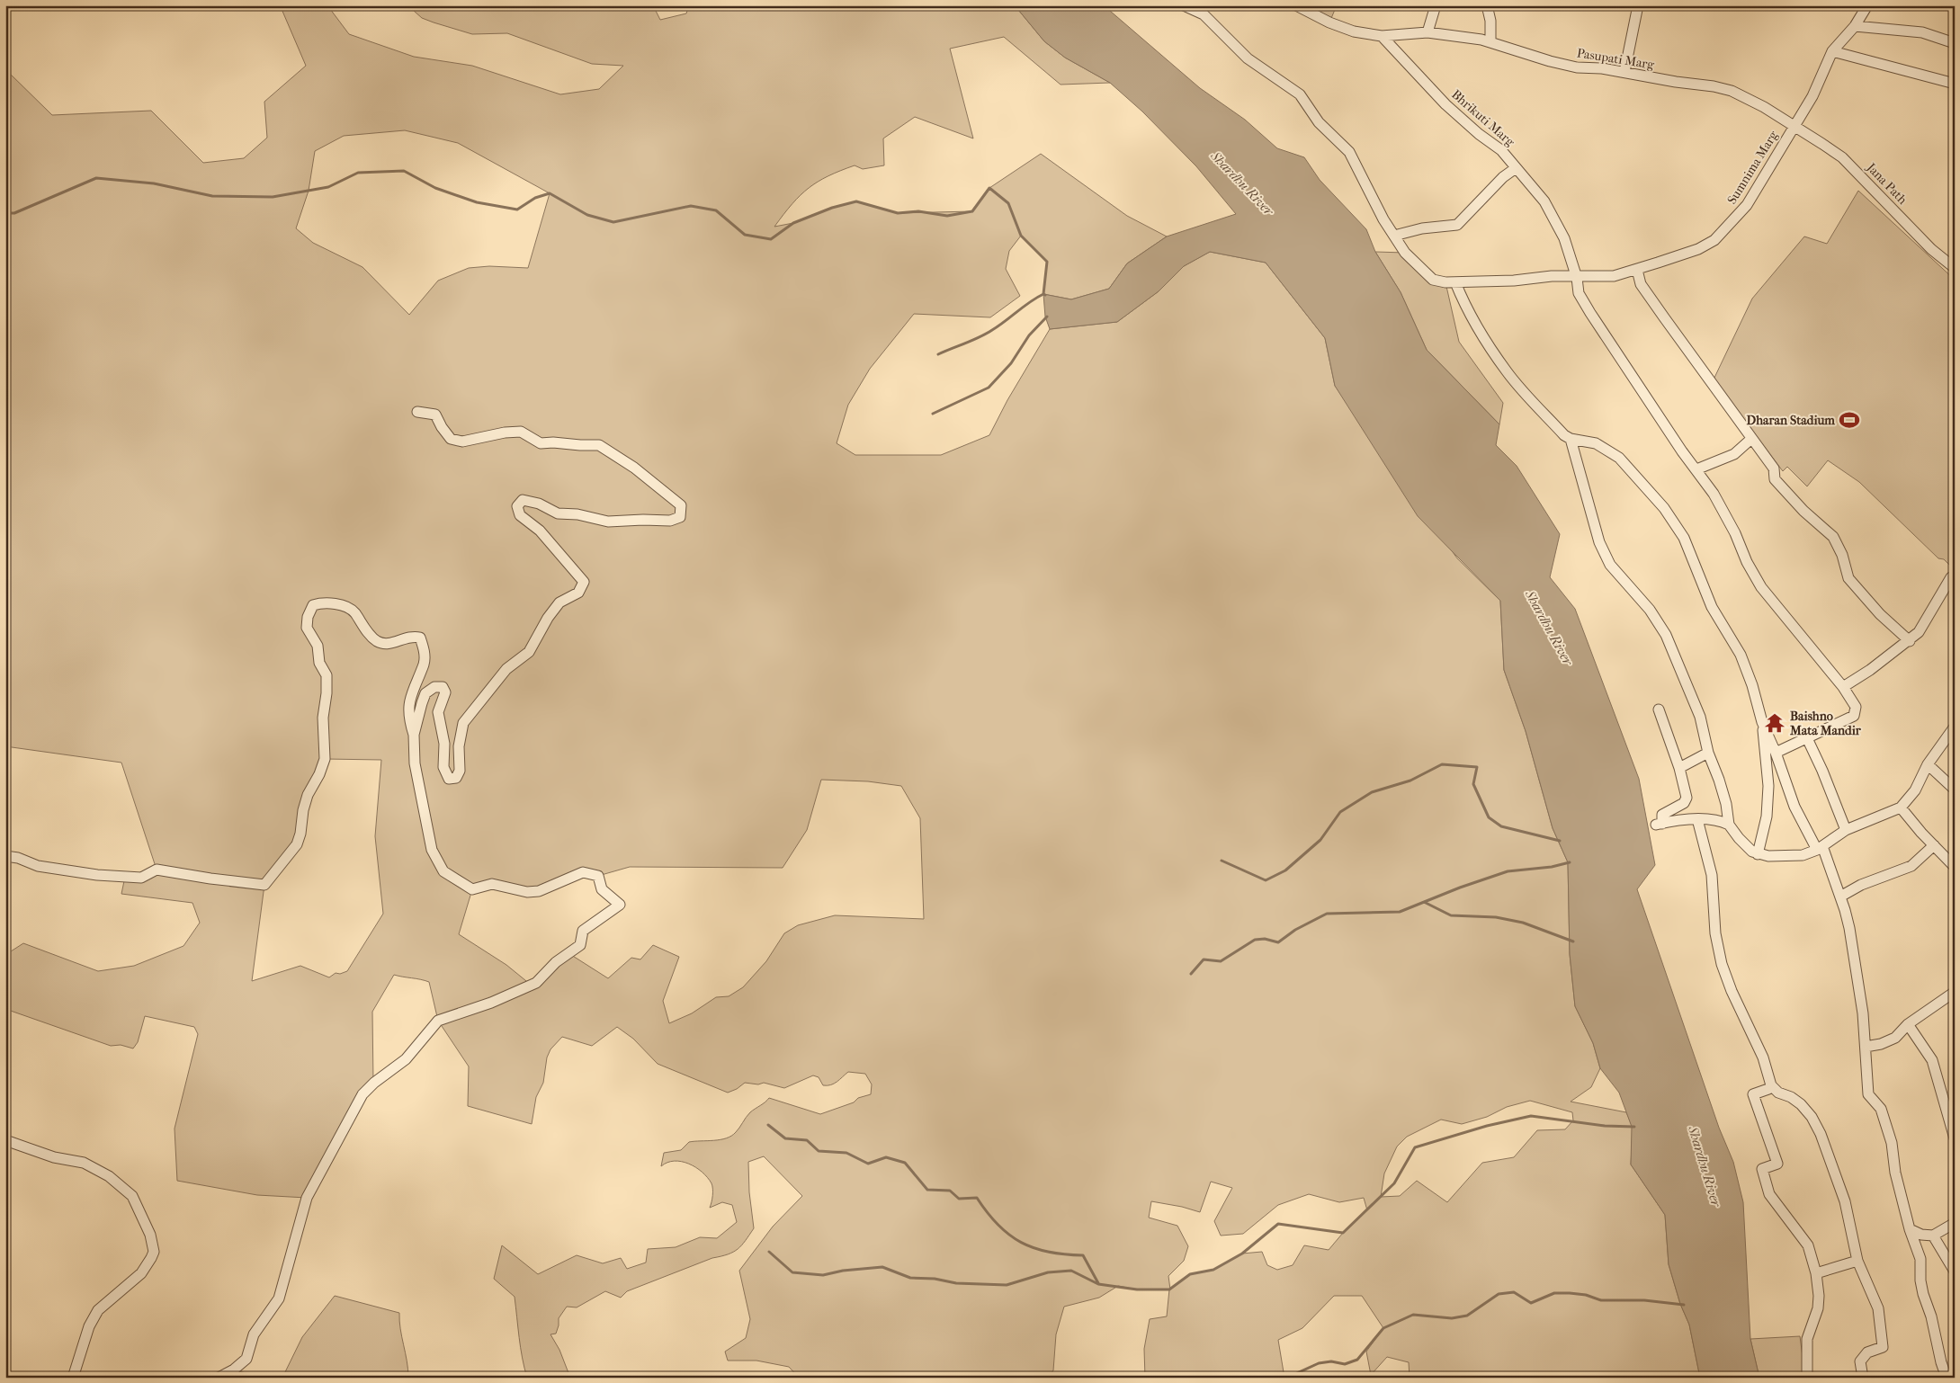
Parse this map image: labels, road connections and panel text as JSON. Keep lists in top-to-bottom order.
{
  "streets": {
    "street": [
      "Pasupati Marg",
      "Bhrikuti Marg",
      "Sumnima Marg",
      "Jana Path"
    ]
  },
  "crossings": [
    ["Pasupati Marg", "Sumnima Marg"],
    ["Pasupati Marg", "Jana Path"],
    ["Bhrikuti Marg", "Sumnima Marg"],
    ["Sumnima Marg", "Jana Path"]
  ],
  "water": ["Shardhu River"],
  "places": {
    "sports": ["Dharan Stadium"],
    "temple": ["Baishno Mata Mandir"]
  }
}
